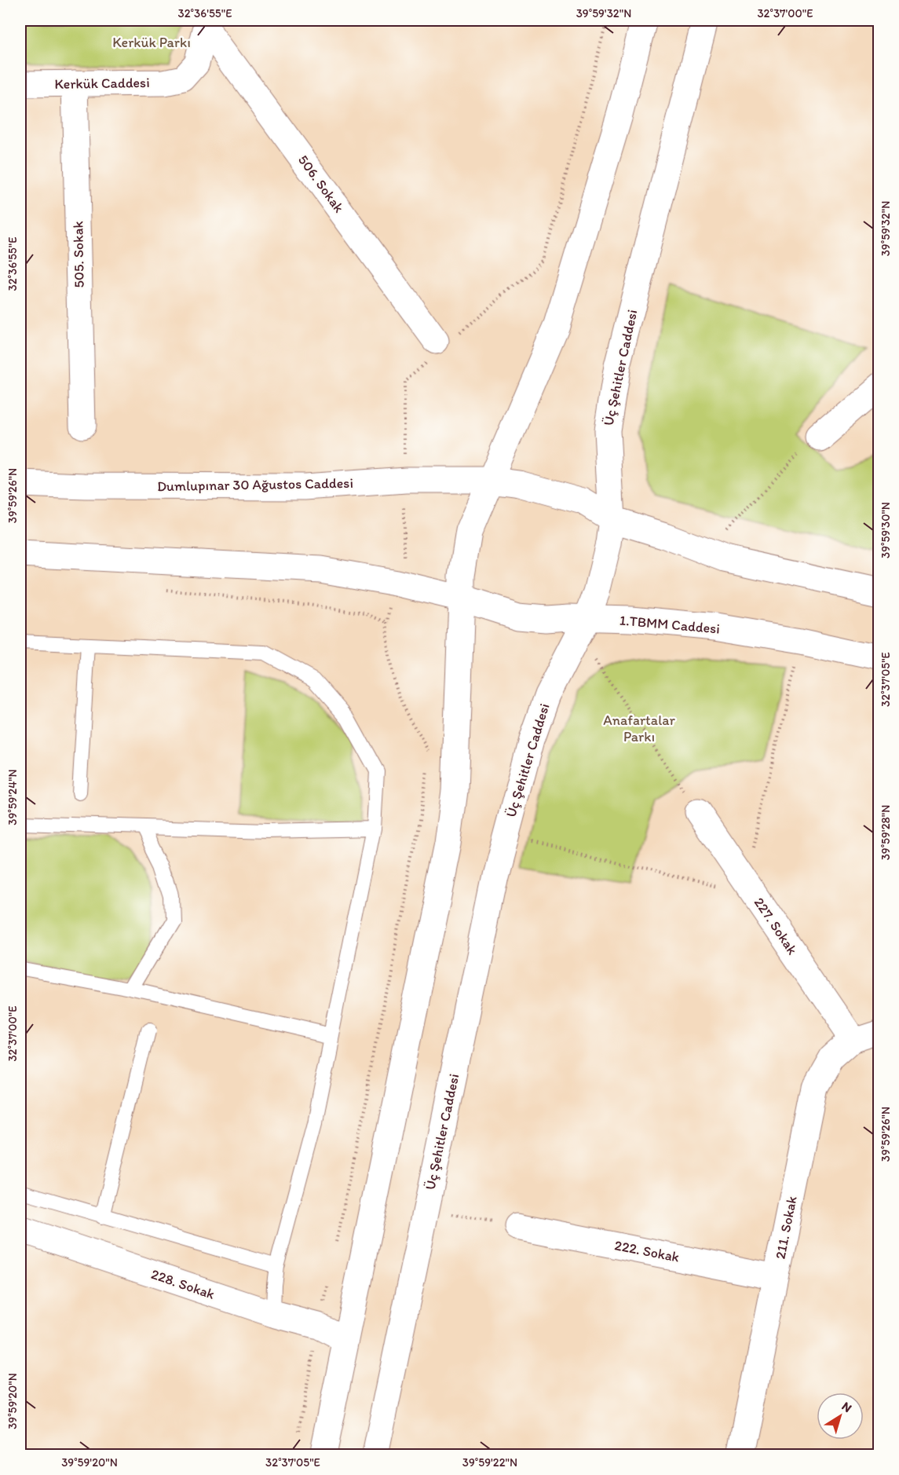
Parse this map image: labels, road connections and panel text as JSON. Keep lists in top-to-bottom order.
{
  "streets": {
    "main road": [
      "Kerkük Caddesi",
      "506. Sokak",
      "505. Sokak",
      "Üç Şehitler Caddesi",
      "Dumlupınar 30 Ağustos Caddesi",
      "1.TBMM Caddesi",
      "227. Sokak",
      "211. Sokak",
      "222. Sokak",
      "228. Sokak"
    ]
  },
  "crossings": [
    ["Kerkük Caddesi", "506. Sokak"],
    ["Kerkük Caddesi", "505. Sokak"],
    ["Üç Şehitler Caddesi", "Dumlupınar 30 Ağustos Caddesi"],
    ["Üç Şehitler Caddesi", "1.TBMM Caddesi"],
    ["Dumlupınar 30 Ağustos Caddesi", "1.TBMM Caddesi"],
    ["227. Sokak", "211. Sokak"],
    ["211. Sokak", "222. Sokak"]
  ],
  "parks": ["Kerkük Parkı", "Anafartalar Parkı"],
  "north": "top right",
  "coordinates": [
    "32°36'55\"E",
    "39°59'32\"N",
    "32°37'00\"E",
    "39°59'26\"N",
    "39°59'30\"N",
    "32°37'05\"E",
    "39°59'24\"N",
    "39°59'28\"N",
    "39°59'20\"N",
    "39°59'22\"N"
  ]
}
